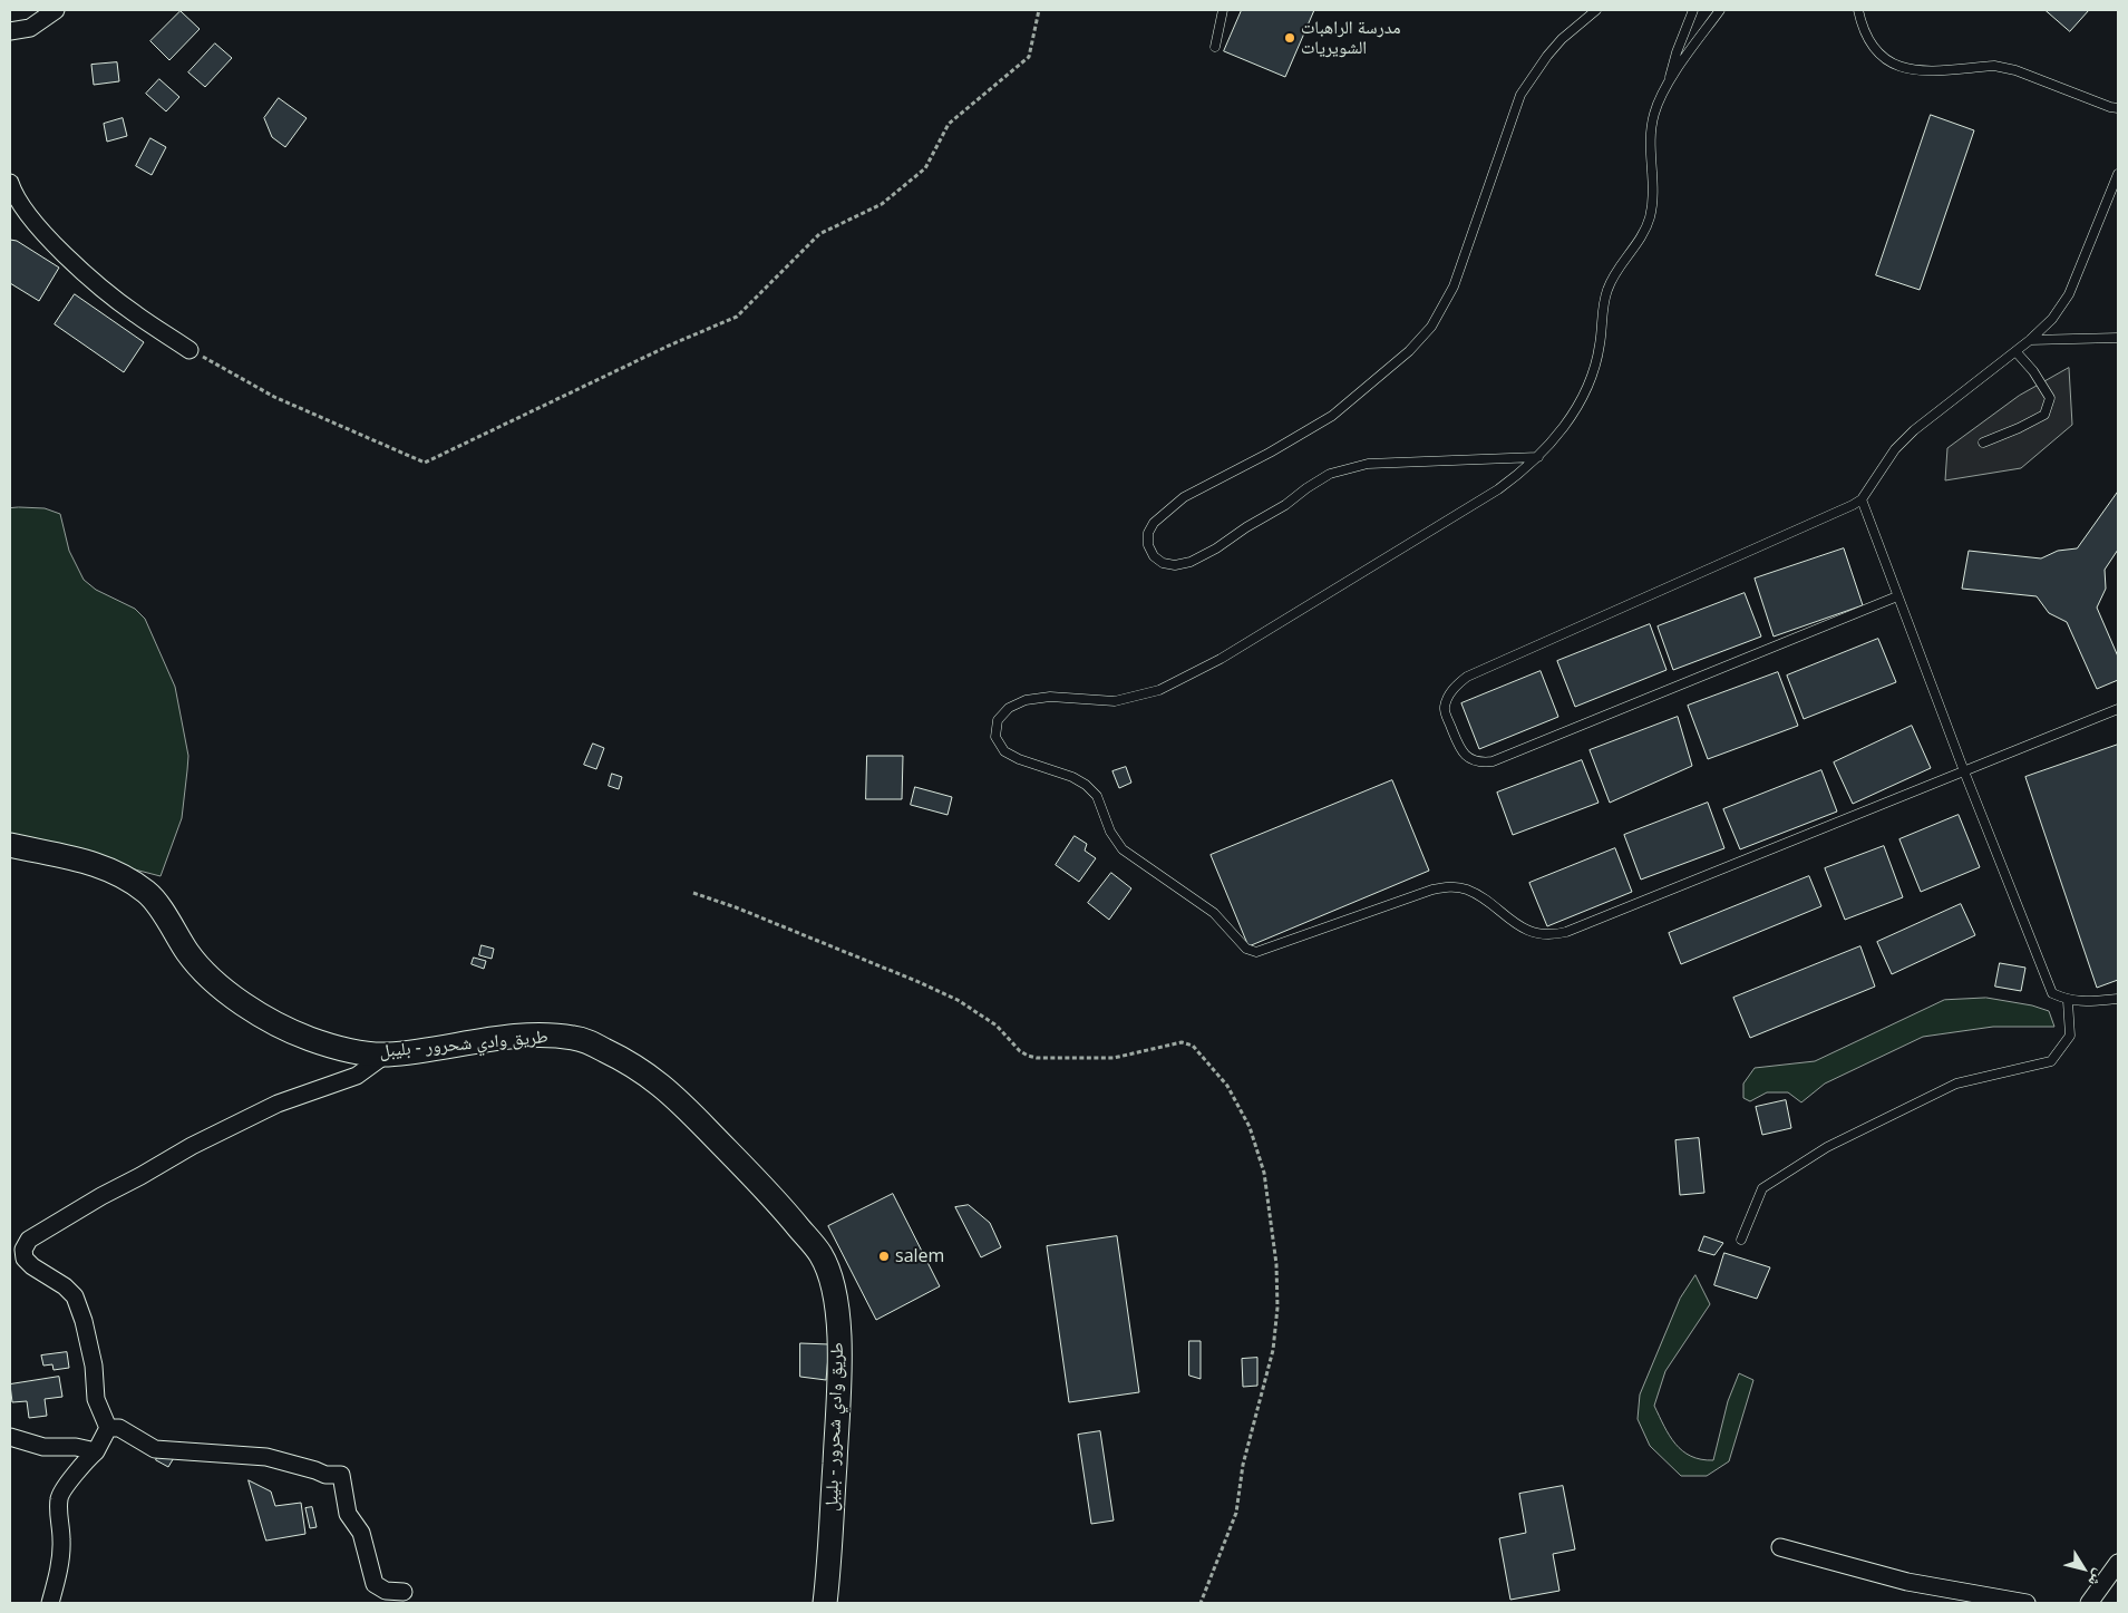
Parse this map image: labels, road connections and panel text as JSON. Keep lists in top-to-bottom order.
{
  "streets": {
    "street": ["طريق وادي شحرور - بليبل"]
  },
  "places": ["مدرسة الراهبات الشويريات", "salem"],
  "north": "bottom right"
}
